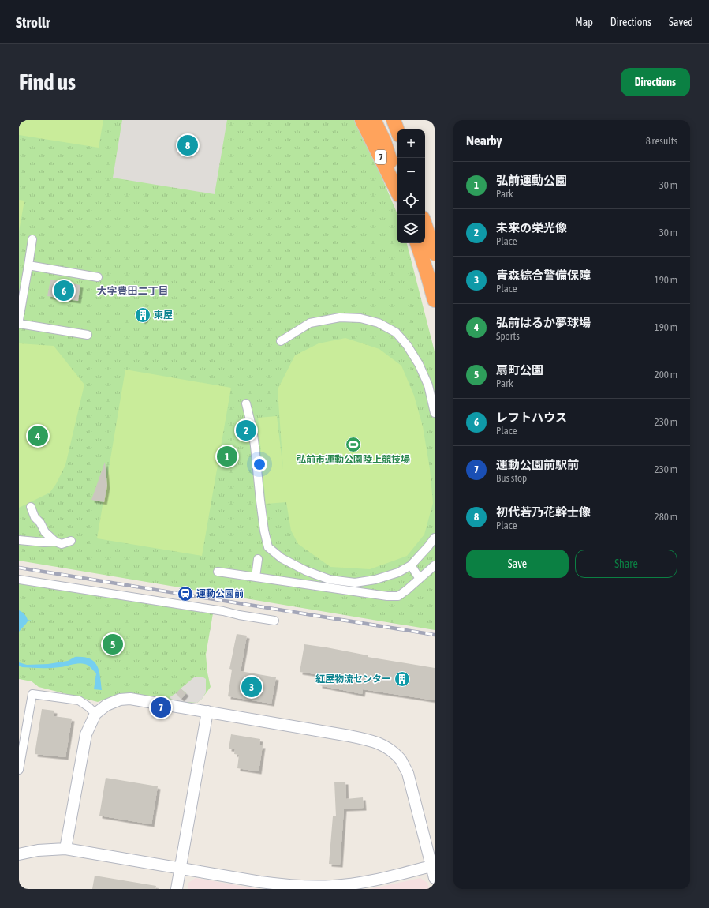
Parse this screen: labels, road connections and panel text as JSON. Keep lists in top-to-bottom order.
{
  "streets": {
    "highway": ["7"]
  },
  "districts": ["大字豊田二丁目"],
  "places": {
    "building": ["東屋", "紅屋物流センター"],
    "sports": ["弘前市運動公園陸上競技場"],
    "station": ["運動公園前"]
  },
  "page": {
    "header": "Strollr",
    "nav": ["Map", "Directions", "Saved"],
    "buttons": [
      "Directions",
      ["Save", "Share"]
    ],
    "title": "Find us",
    "heading": ["Nearby", "8 results"],
    "map_buttons": ["+", "−"],
    "pins": [
      "8",
      "6",
      "2",
      "4",
      "1",
      "5",
      "3",
      "7"
    ],
    "list": [
      {
        "mark": "1",
        "name": "弘前運動公園",
        "note": "Park",
        "value": "30 m"
      },
      {
        "mark": "2",
        "name": "未来の栄光像",
        "note": "Place",
        "value": "30 m"
      },
      {
        "mark": "3",
        "name": "青森綜合警備保障",
        "note": "Place",
        "value": "190 m"
      },
      {
        "mark": "4",
        "name": "弘前はるか夢球場",
        "note": "Sports",
        "value": "190 m"
      },
      {
        "mark": "5",
        "name": "扇町公園",
        "note": "Park",
        "value": "200 m"
      },
      {
        "mark": "6",
        "name": "レフトハウス",
        "note": "Place",
        "value": "230 m"
      },
      {
        "mark": "7",
        "name": "運動公園前駅前",
        "note": "Bus stop",
        "value": "230 m"
      },
      {
        "mark": "8",
        "name": "初代若乃花幹士像",
        "note": "Place",
        "value": "280 m"
      }
    ]
  }
}
